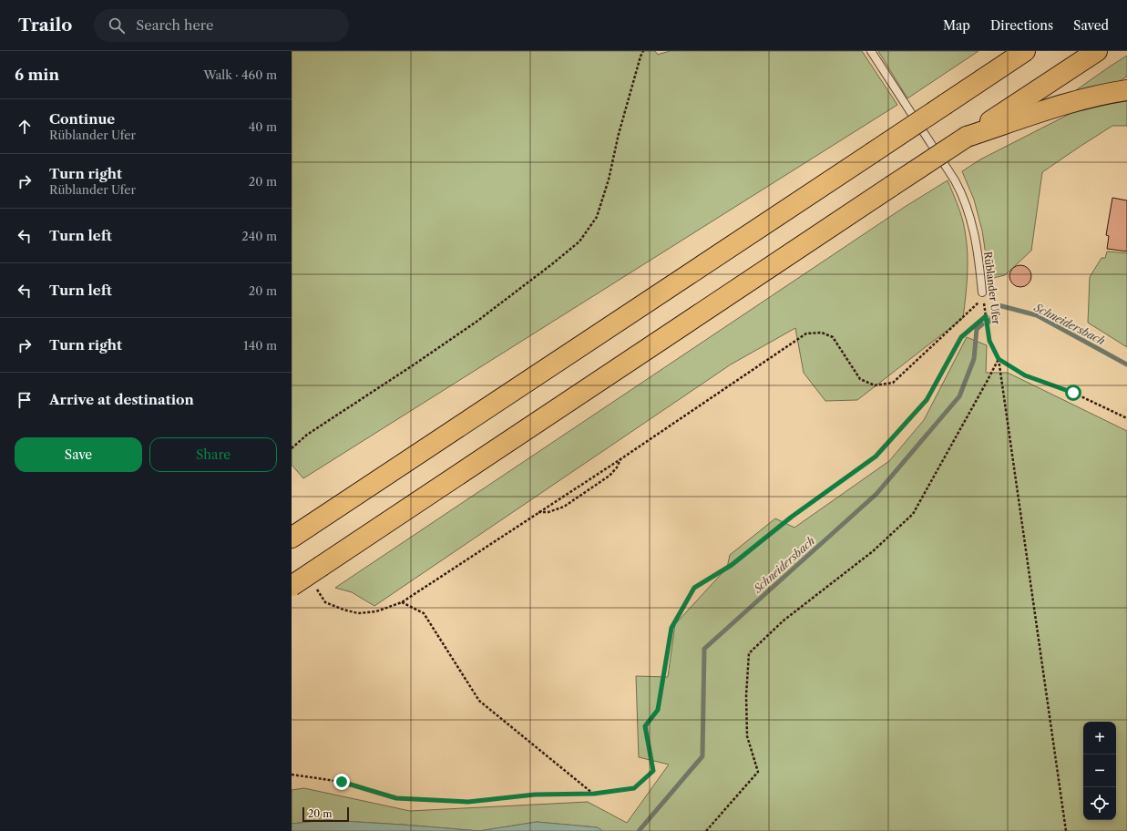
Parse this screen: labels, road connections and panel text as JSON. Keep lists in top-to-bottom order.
{
  "streets": {
    "lane": ["Rüblander Ufer"]
  },
  "water": ["Schneidersbach"],
  "scale_bar": "20 m",
  "page": {
    "header": "Trailo",
    "search": "Search here",
    "nav": ["Map", "Directions", "Saved"],
    "heading": ["6 min", "Walk · 460 m"],
    "list": [
      ["Continue", "Rüblander Ufer", "40 m"],
      ["Turn right", "Rüblander Ufer", "20 m"],
      ["Turn left", "240 m"],
      ["Turn left", "20 m"],
      ["Turn right", "140 m"],
      "Arrive at destination"
    ],
    "buttons": ["Save", "Share"],
    "map_buttons": ["+", "−"],
    "scale": "20 m"
  }
}
